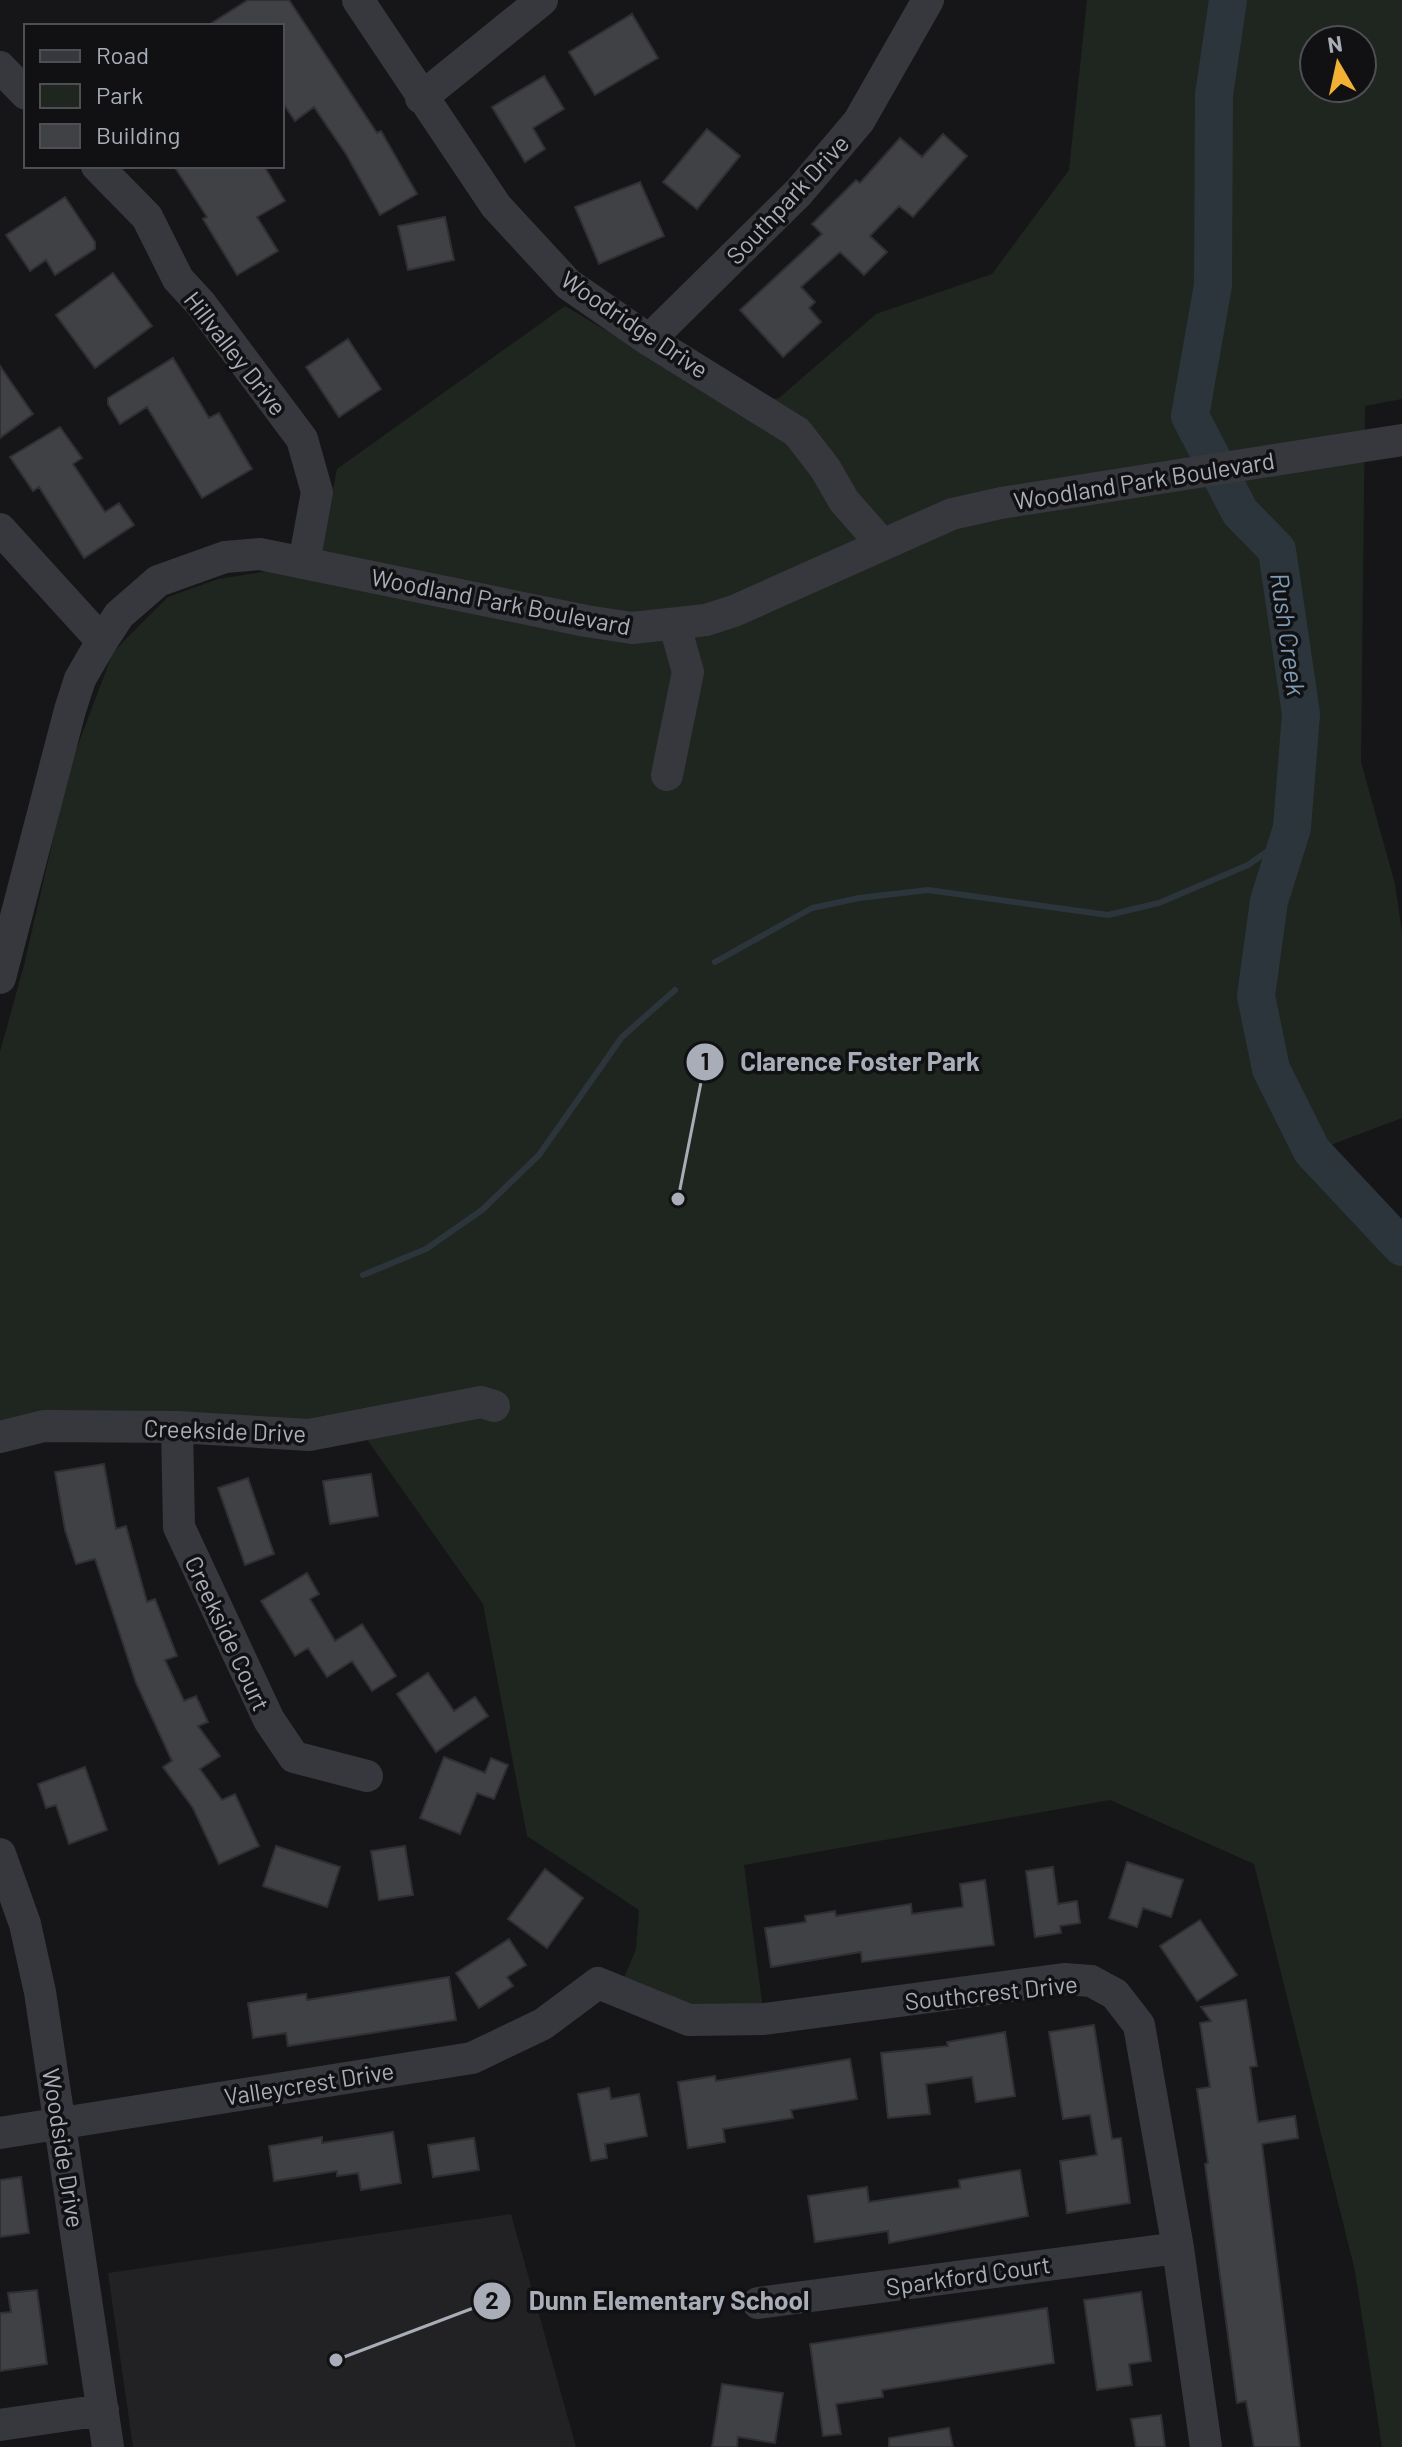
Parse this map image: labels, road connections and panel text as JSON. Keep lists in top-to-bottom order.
{
  "streets": {
    "street": [
      "Southpark Drive",
      "Woodridge Drive",
      "Hillvalley Drive",
      "Woodland Park Boulevard",
      "Creekside Drive",
      "Creekside Court",
      "Southcrest Drive",
      "Valleycrest Drive",
      "Woodside Drive",
      "Sparkford Court"
    ]
  },
  "crossings": [
    ["Southpark Drive", "Woodridge Drive"],
    ["Woodridge Drive", "Woodland Park Boulevard"],
    ["Hillvalley Drive", "Woodland Park Boulevard"],
    ["Creekside Drive", "Creekside Court"],
    ["Southcrest Drive", "Valleycrest Drive"],
    ["Southcrest Drive", "Sparkford Court"],
    ["Valleycrest Drive", "Woodside Drive"]
  ],
  "water": ["Rush Creek"],
  "places": ["Clarence Foster Park", "Dunn Elementary School"],
  "legend": ["Road", "Park", "Building"],
  "north": "top"
}
